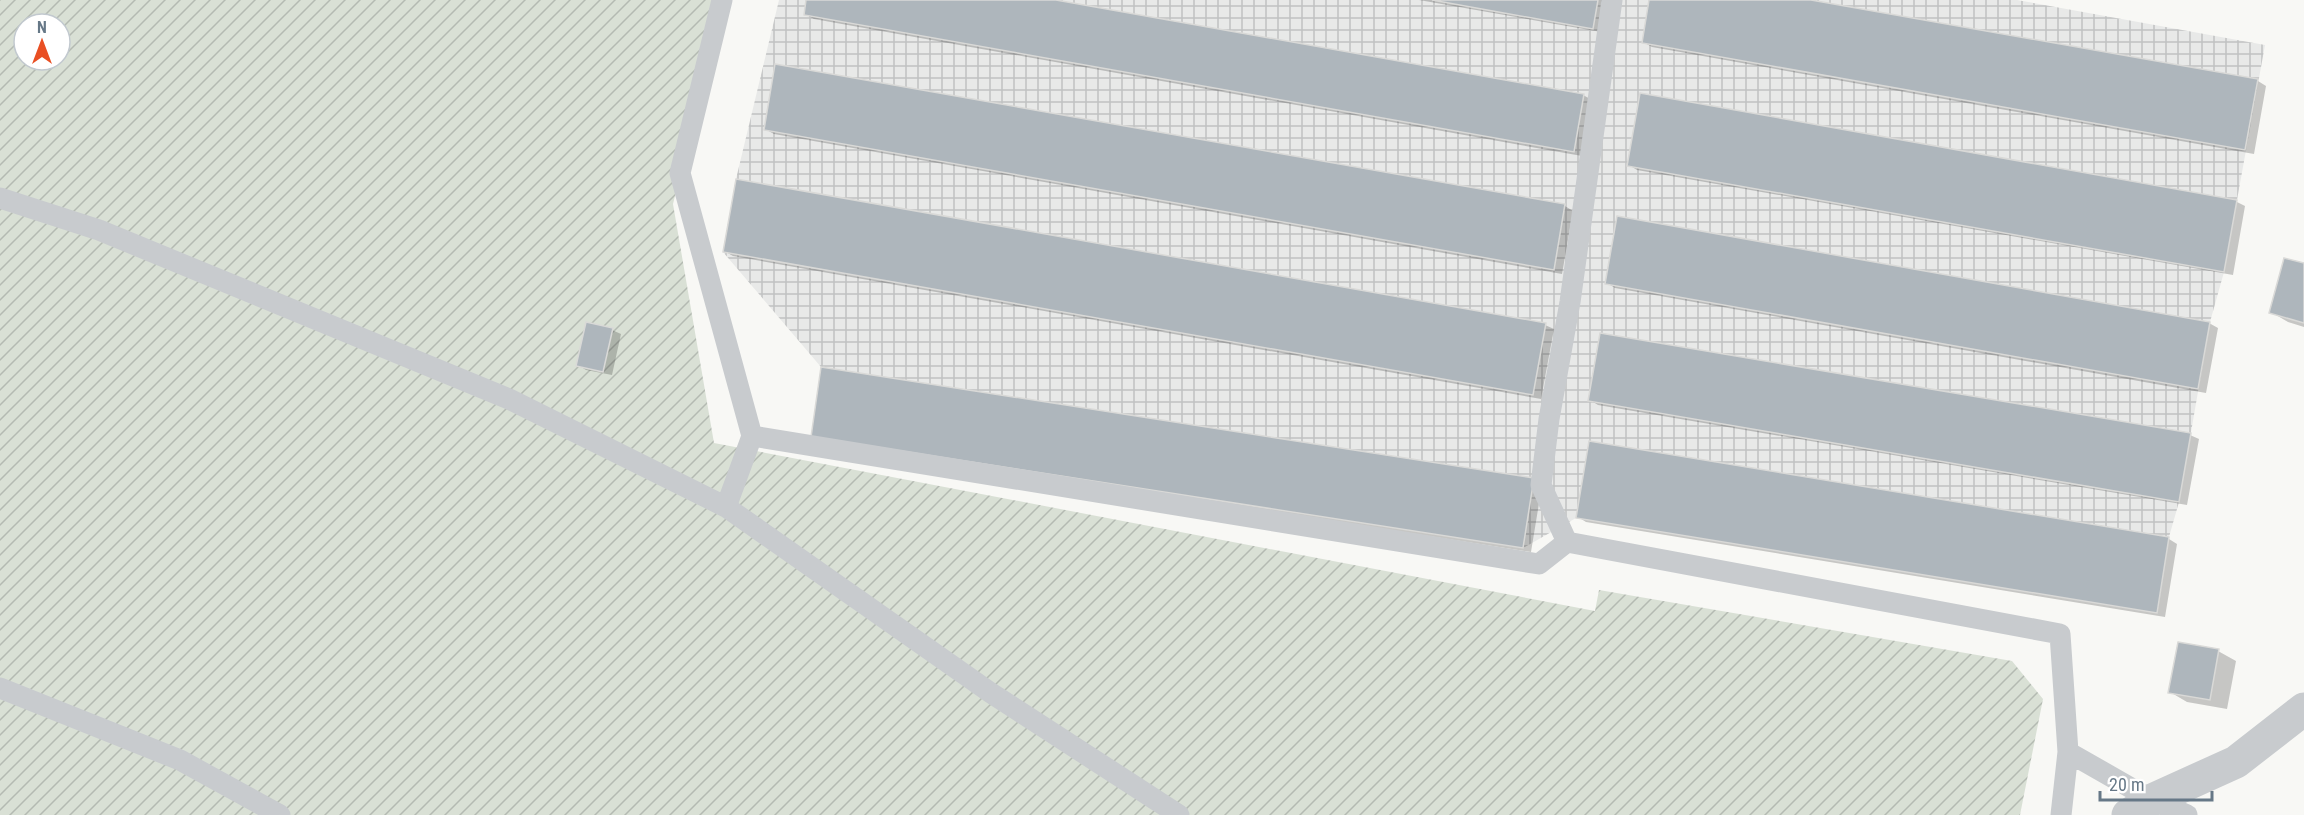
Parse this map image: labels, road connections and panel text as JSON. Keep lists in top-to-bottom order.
{
  "scale_bar": "20 m",
  "north": "top"
}
